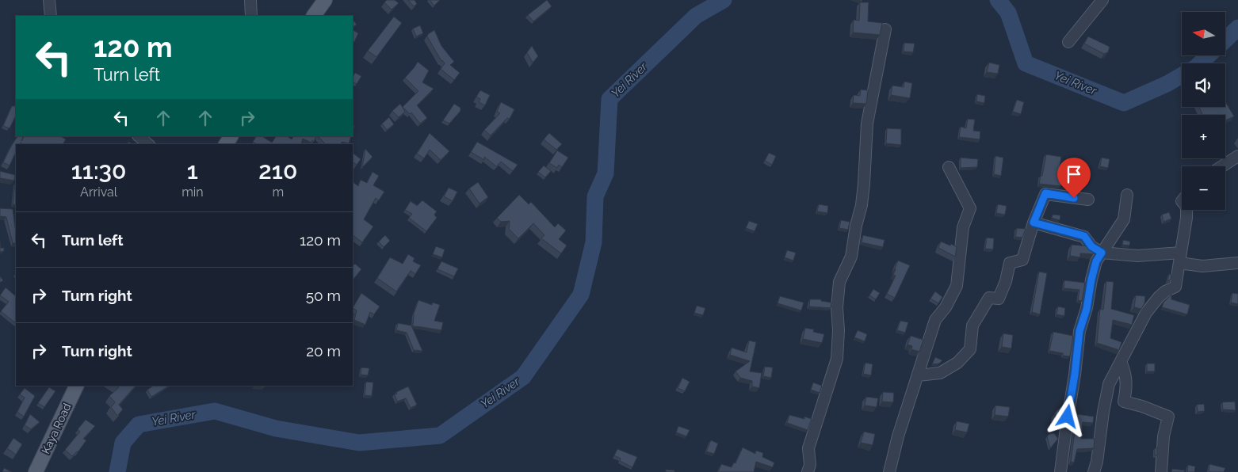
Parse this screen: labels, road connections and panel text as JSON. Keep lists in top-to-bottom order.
{
  "streets": {
    "main road": ["Kaya Road"]
  },
  "water": ["Yei River"],
  "north": "left",
  "page": {
    "map_buttons": ["+", "−"],
    "turn": ["120 m", "Turn left"],
    "eta": [
      "11:30",
      "Arrival",
      "1",
      "min",
      "210",
      "m"
    ],
    "list": [
      {
        "name": "Turn left",
        "value": "120 m"
      },
      {
        "name": "Turn right",
        "value": "50 m"
      },
      {
        "name": "Turn right",
        "value": "20 m"
      }
    ]
  }
}
